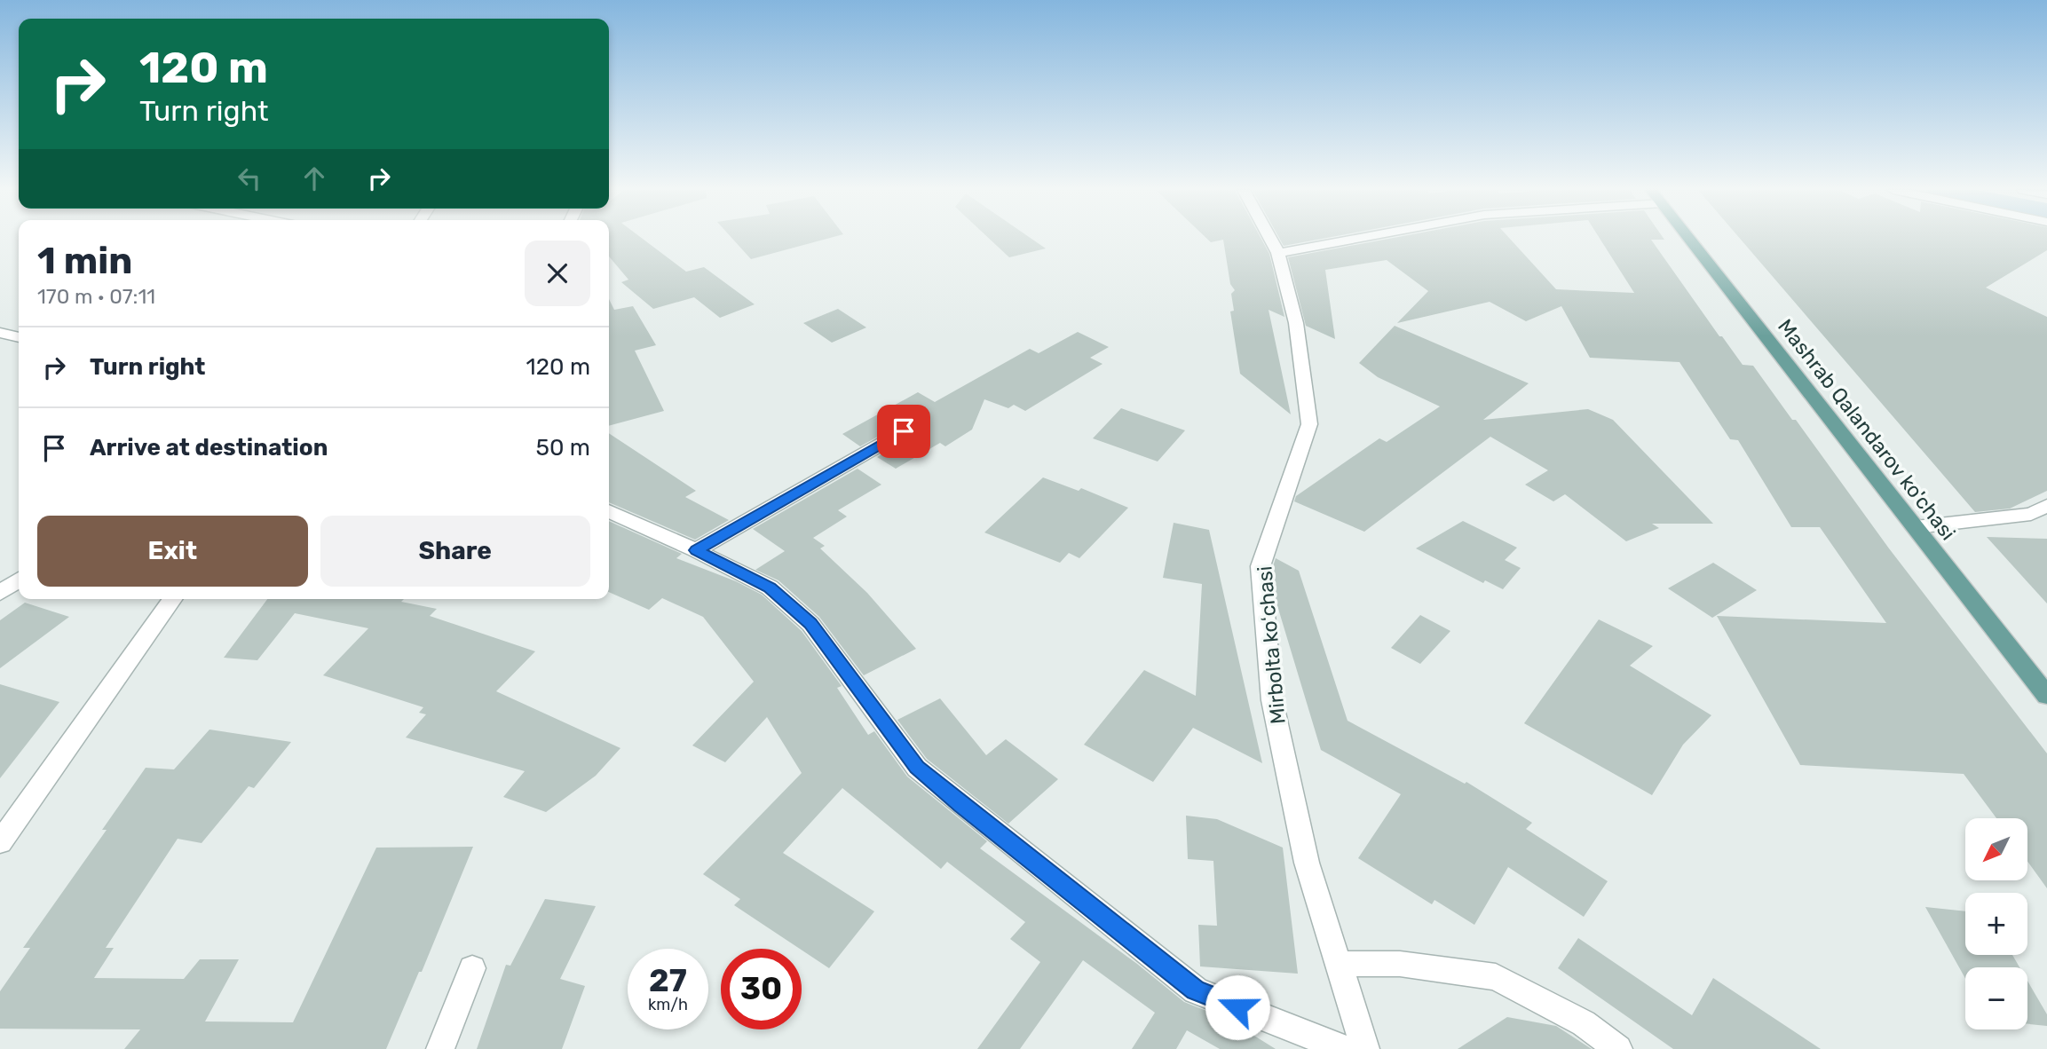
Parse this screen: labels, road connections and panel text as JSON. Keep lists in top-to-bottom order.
{
  "streets": {
    "main road": ["Mashrab Qalandarov ko'chasi"],
    "street": ["Mirbolta koʻchasi"]
  },
  "north": "bottom left",
  "page": {
    "turn": ["120 m", "Turn right"],
    "heading": ["1 min", "170 m · 07:11"],
    "list": [
      {
        "name": "Turn right",
        "value": "120 m"
      },
      {
        "name": "Arrive at destination",
        "value": "50 m"
      }
    ],
    "buttons": ["Exit", "Share"],
    "map_buttons": ["+", "−"],
    "speed": "27 km/h",
    "limit": "30"
  }
}
